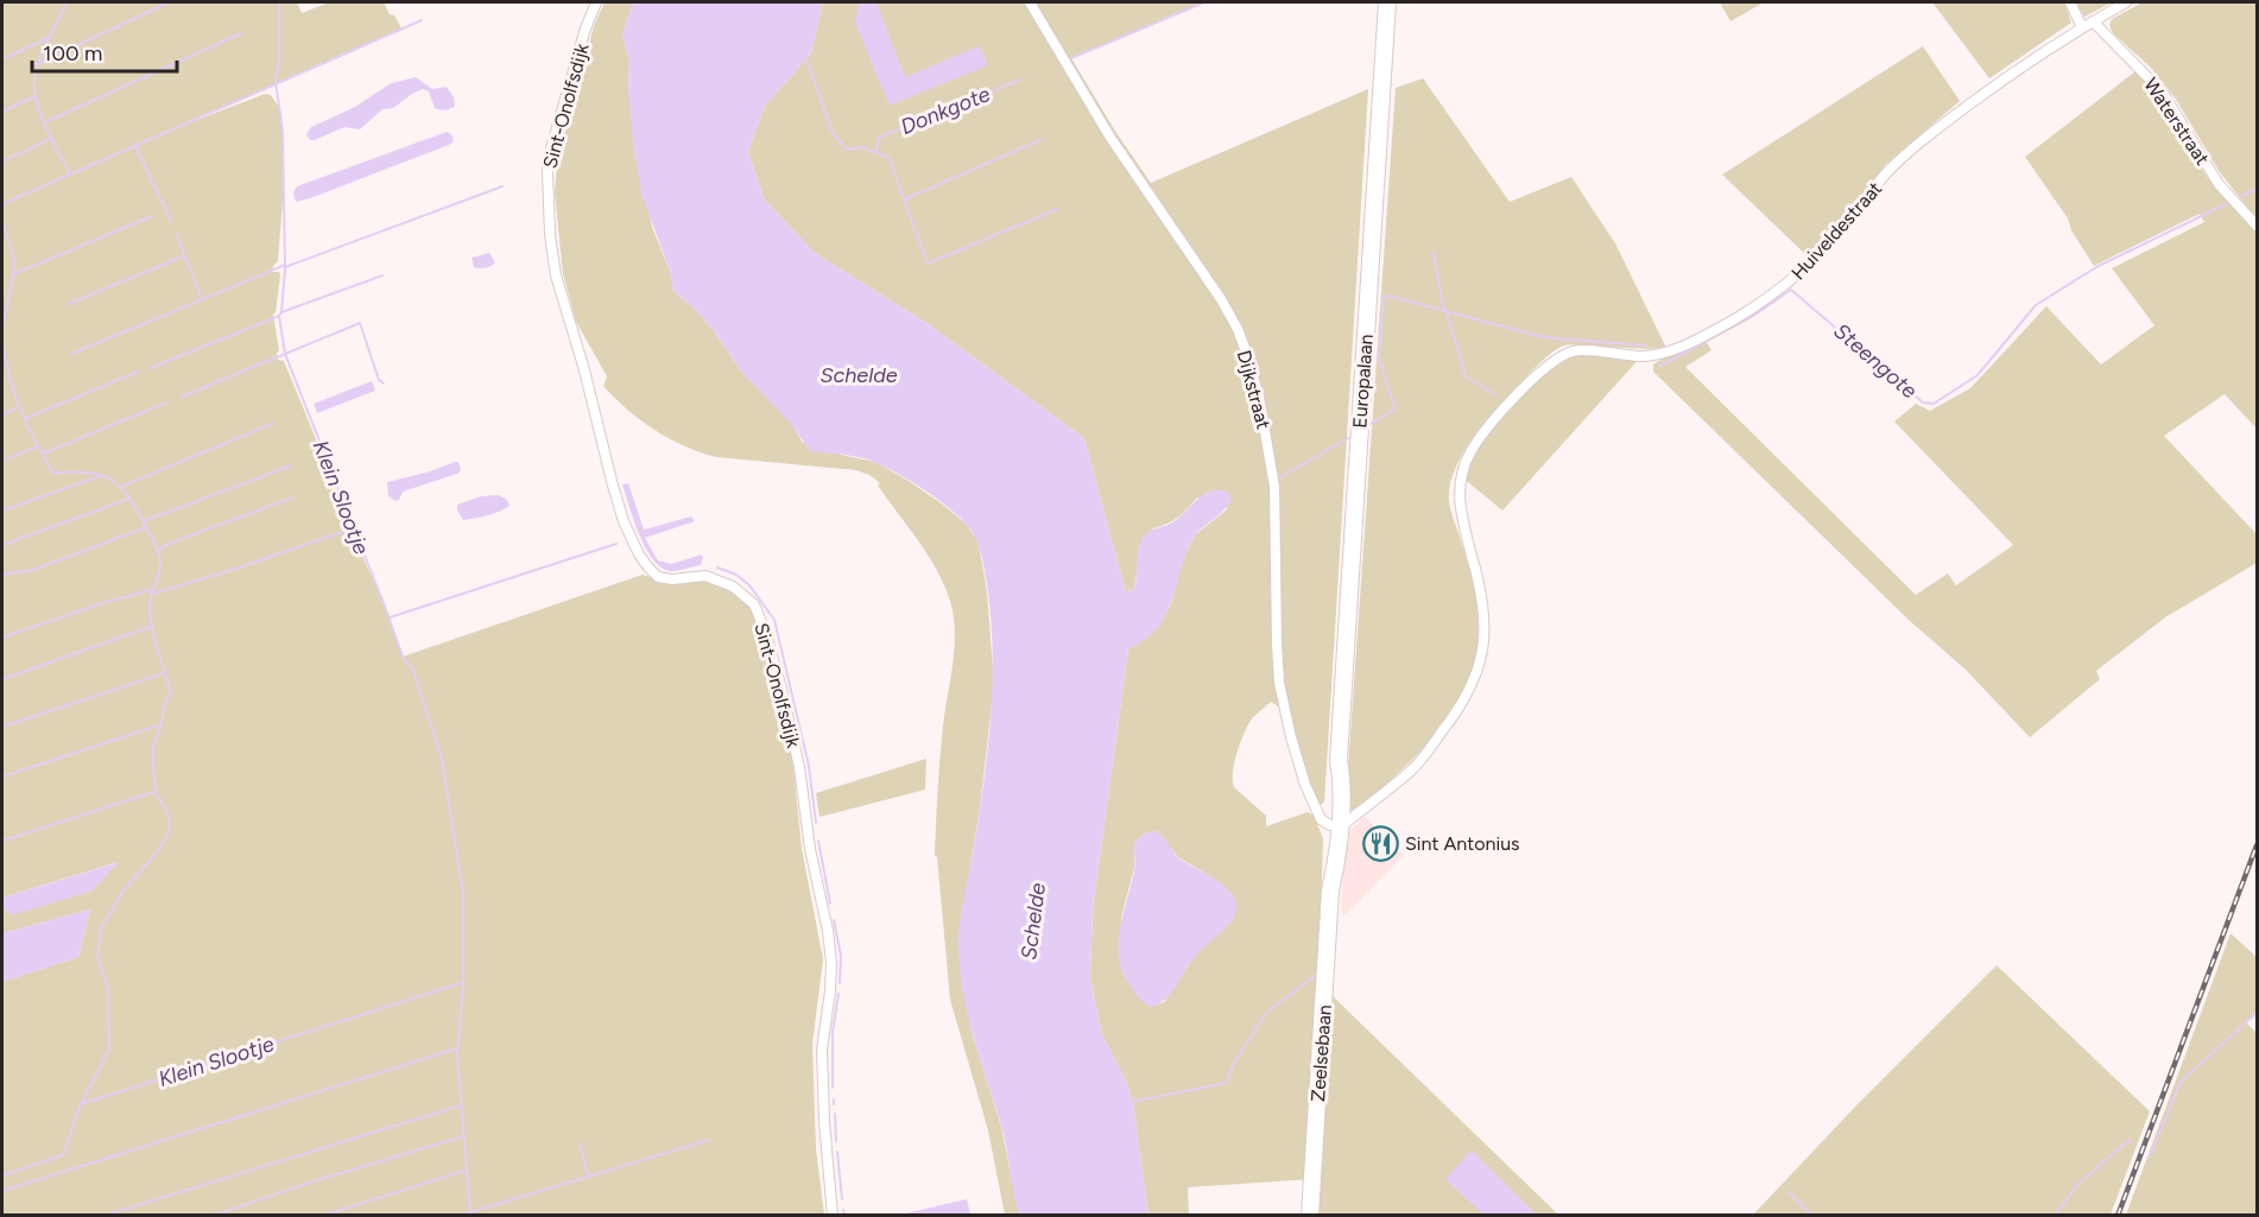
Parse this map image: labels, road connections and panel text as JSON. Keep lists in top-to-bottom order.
{
  "streets": {
    "main road": ["Europalaan", "Zeelsebaan"],
    "street": [
      "Sint-Onolfsdijk",
      "Waterstraat",
      "Huiveldestraat",
      "Dijkstraat"
    ]
  },
  "crossings": [
    ["Waterstraat", "Huiveldestraat"],
    ["Huiveldestraat", "Dijkstraat"],
    ["Huiveldestraat", "Zeelsebaan"],
    ["Europalaan", "Zeelsebaan"],
    ["Dijkstraat", "Zeelsebaan"]
  ],
  "water": [
    "Donkgote",
    "Steengote",
    "Schelde",
    "Klein Slootje"
  ],
  "places": {
    "restaurant": ["Sint Antonius"]
  },
  "scale_bar": "100 m"
}
